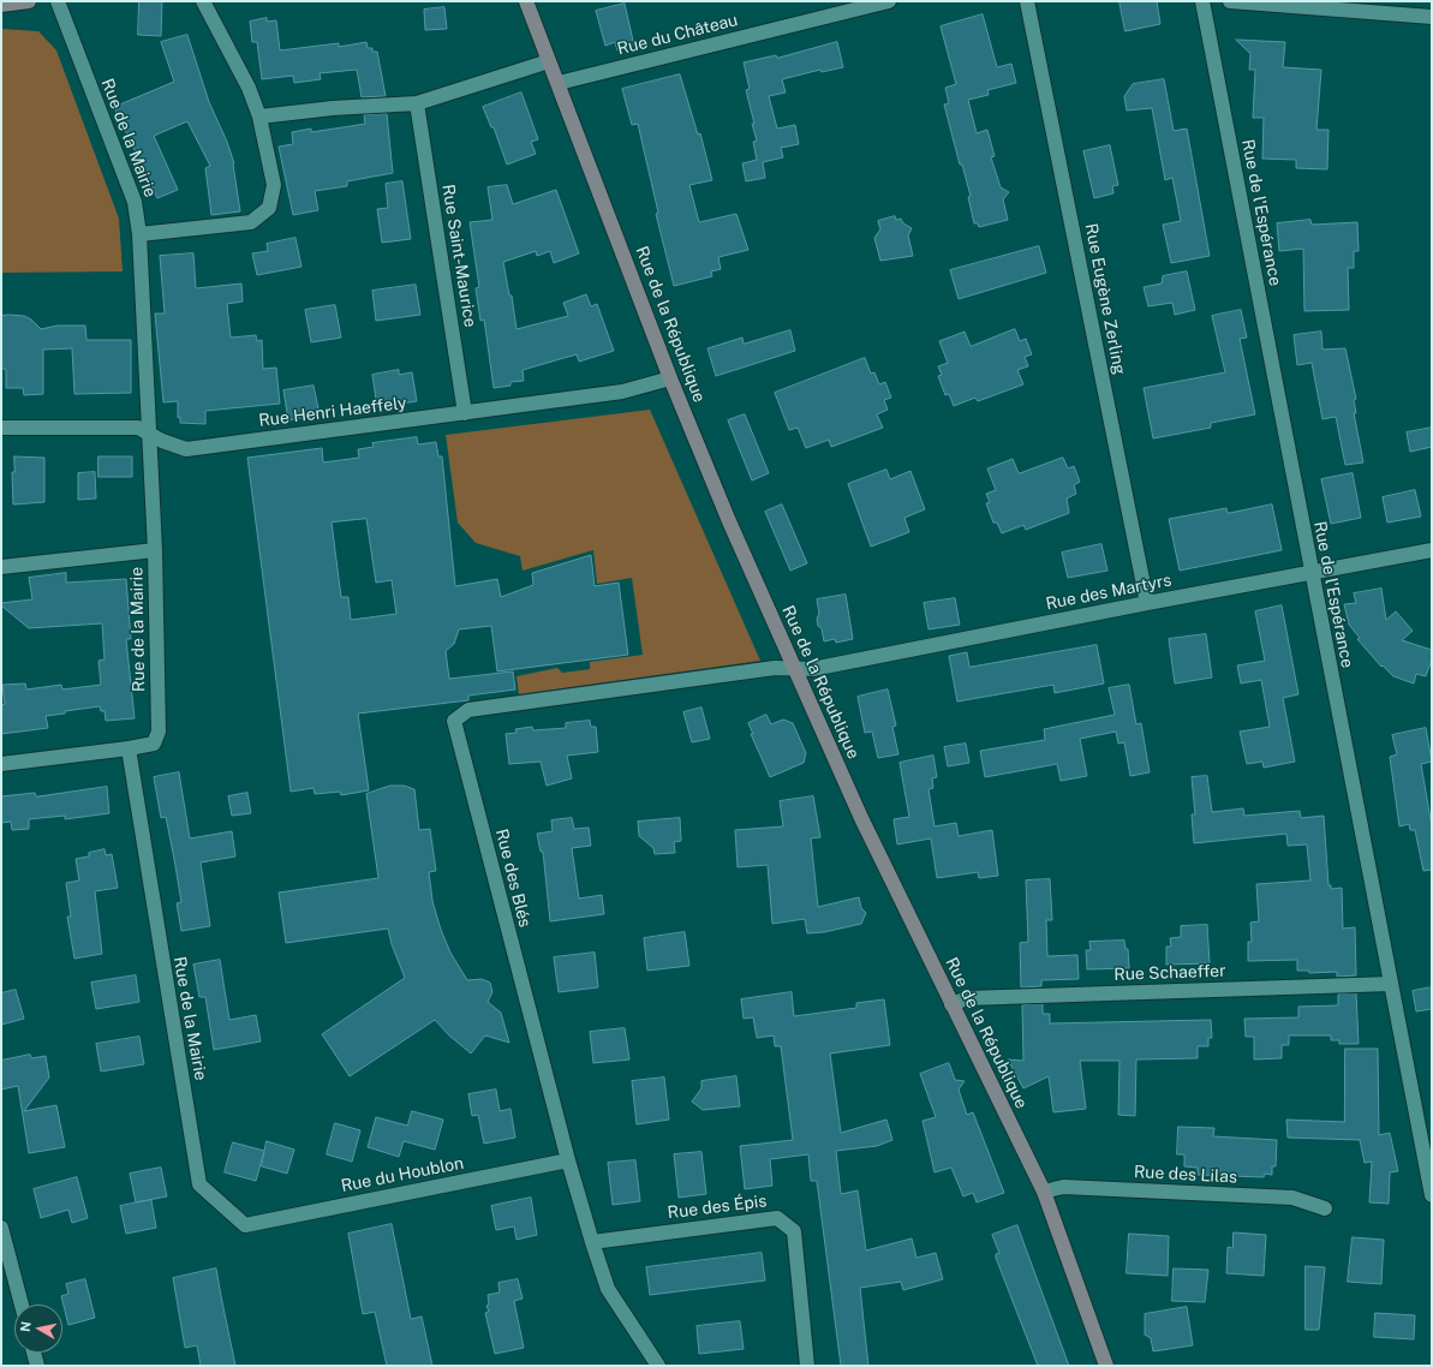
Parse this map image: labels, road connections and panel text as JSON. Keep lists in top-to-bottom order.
{
  "streets": {
    "main road": ["Rue de la République"],
    "street": [
      "Rue du Château",
      "Rue de la Mairie",
      "Rue de l'Espérance",
      "Rue Saint-Maurice",
      "Rue Eugène Zerling",
      "Rue Henri Haeffely",
      "Rue des Martyrs",
      "Rue des Blés",
      "Rue Schaeffer",
      "Rue du Houblon",
      "Rue des Lilas",
      "Rue des Épis"
    ]
  },
  "crossings": [
    ["Rue du Château", "Rue de la République"],
    ["Rue de la Mairie", "Rue Henri Haeffely"],
    ["Rue de la Mairie", "Rue du Houblon"],
    ["Rue de l'Espérance", "Rue des Martyrs"],
    ["Rue de l'Espérance", "Rue Schaeffer"],
    ["Rue Saint-Maurice", "Rue Henri Haeffely"],
    ["Rue Eugène Zerling", "Rue des Martyrs"],
    ["Rue de la République", "Rue Henri Haeffely"],
    ["Rue de la République", "Rue des Martyrs"],
    ["Rue de la République", "Rue des Blés"],
    ["Rue de la République", "Rue Schaeffer"],
    ["Rue de la République", "Rue des Lilas"],
    ["Rue des Martyrs", "Rue des Blés"],
    ["Rue des Blés", "Rue du Houblon"],
    ["Rue des Blés", "Rue des Épis"]
  ],
  "north": "left"
}
